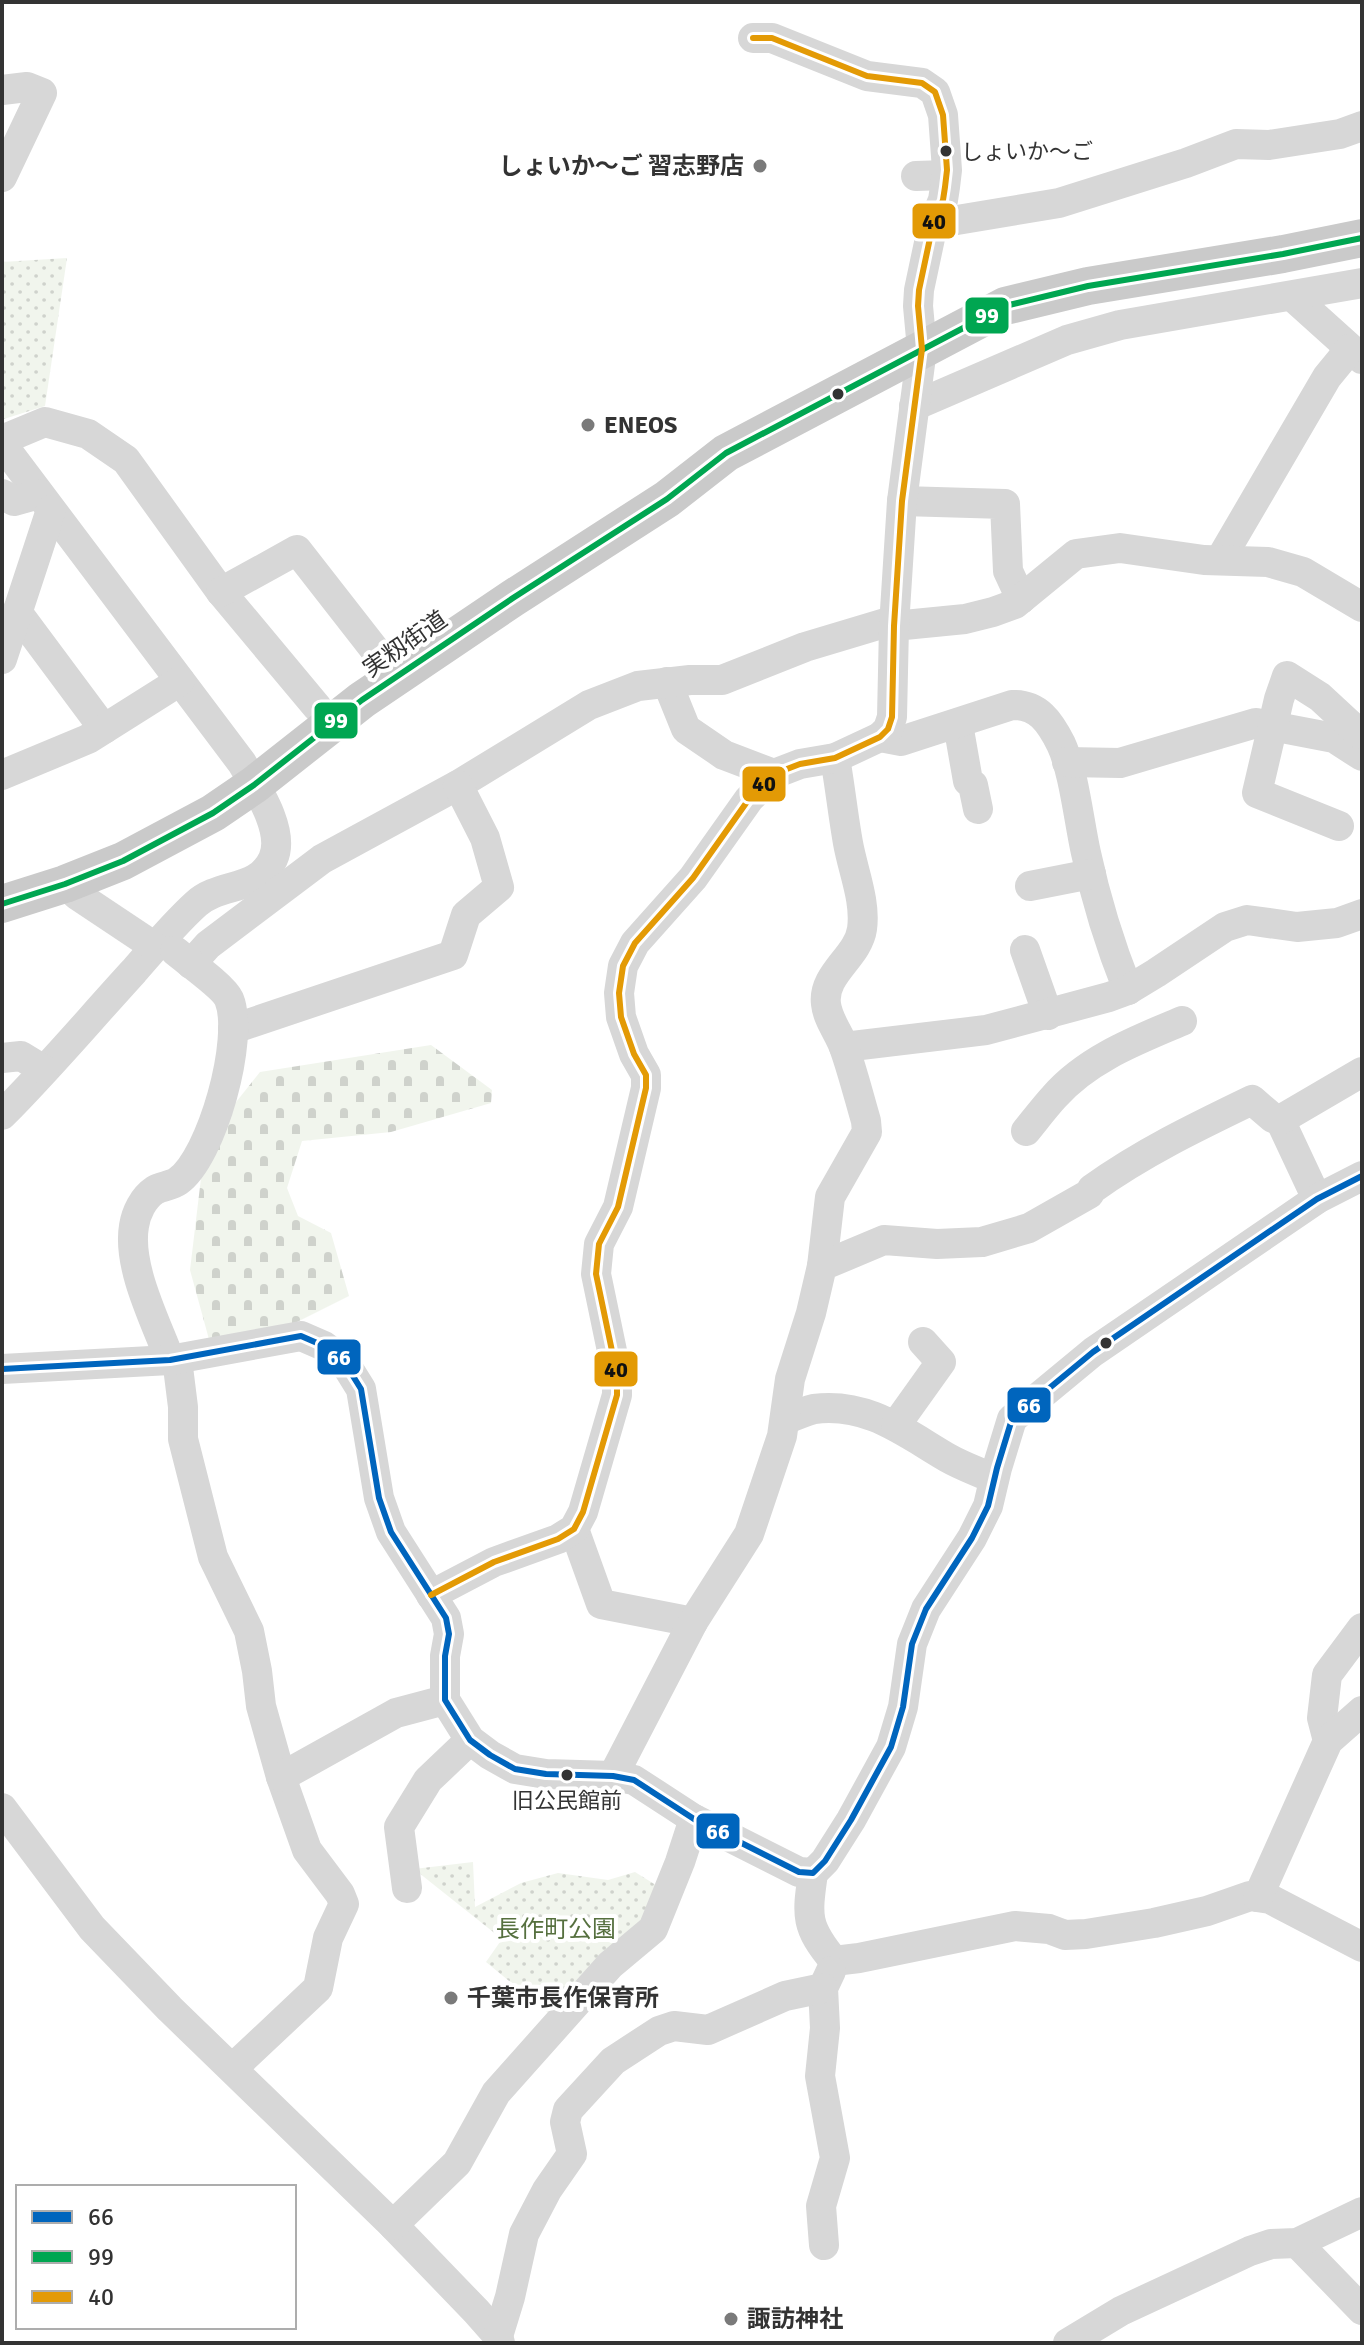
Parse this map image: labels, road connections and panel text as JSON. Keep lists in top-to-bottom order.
{
  "streets": {
    "main road": ["実籾街道"]
  },
  "parks": ["長作町公園"],
  "places": [
    "しょいか〜ご",
    "しょいか～ご 習志野店",
    "ENEOS",
    "旧公民館前",
    "千葉市長作保育所",
    "諏訪神社"
  ],
  "lines": ["transit line 40", "transit line 99", "transit line 66"],
  "legend": ["66", "99", "40"]
}
